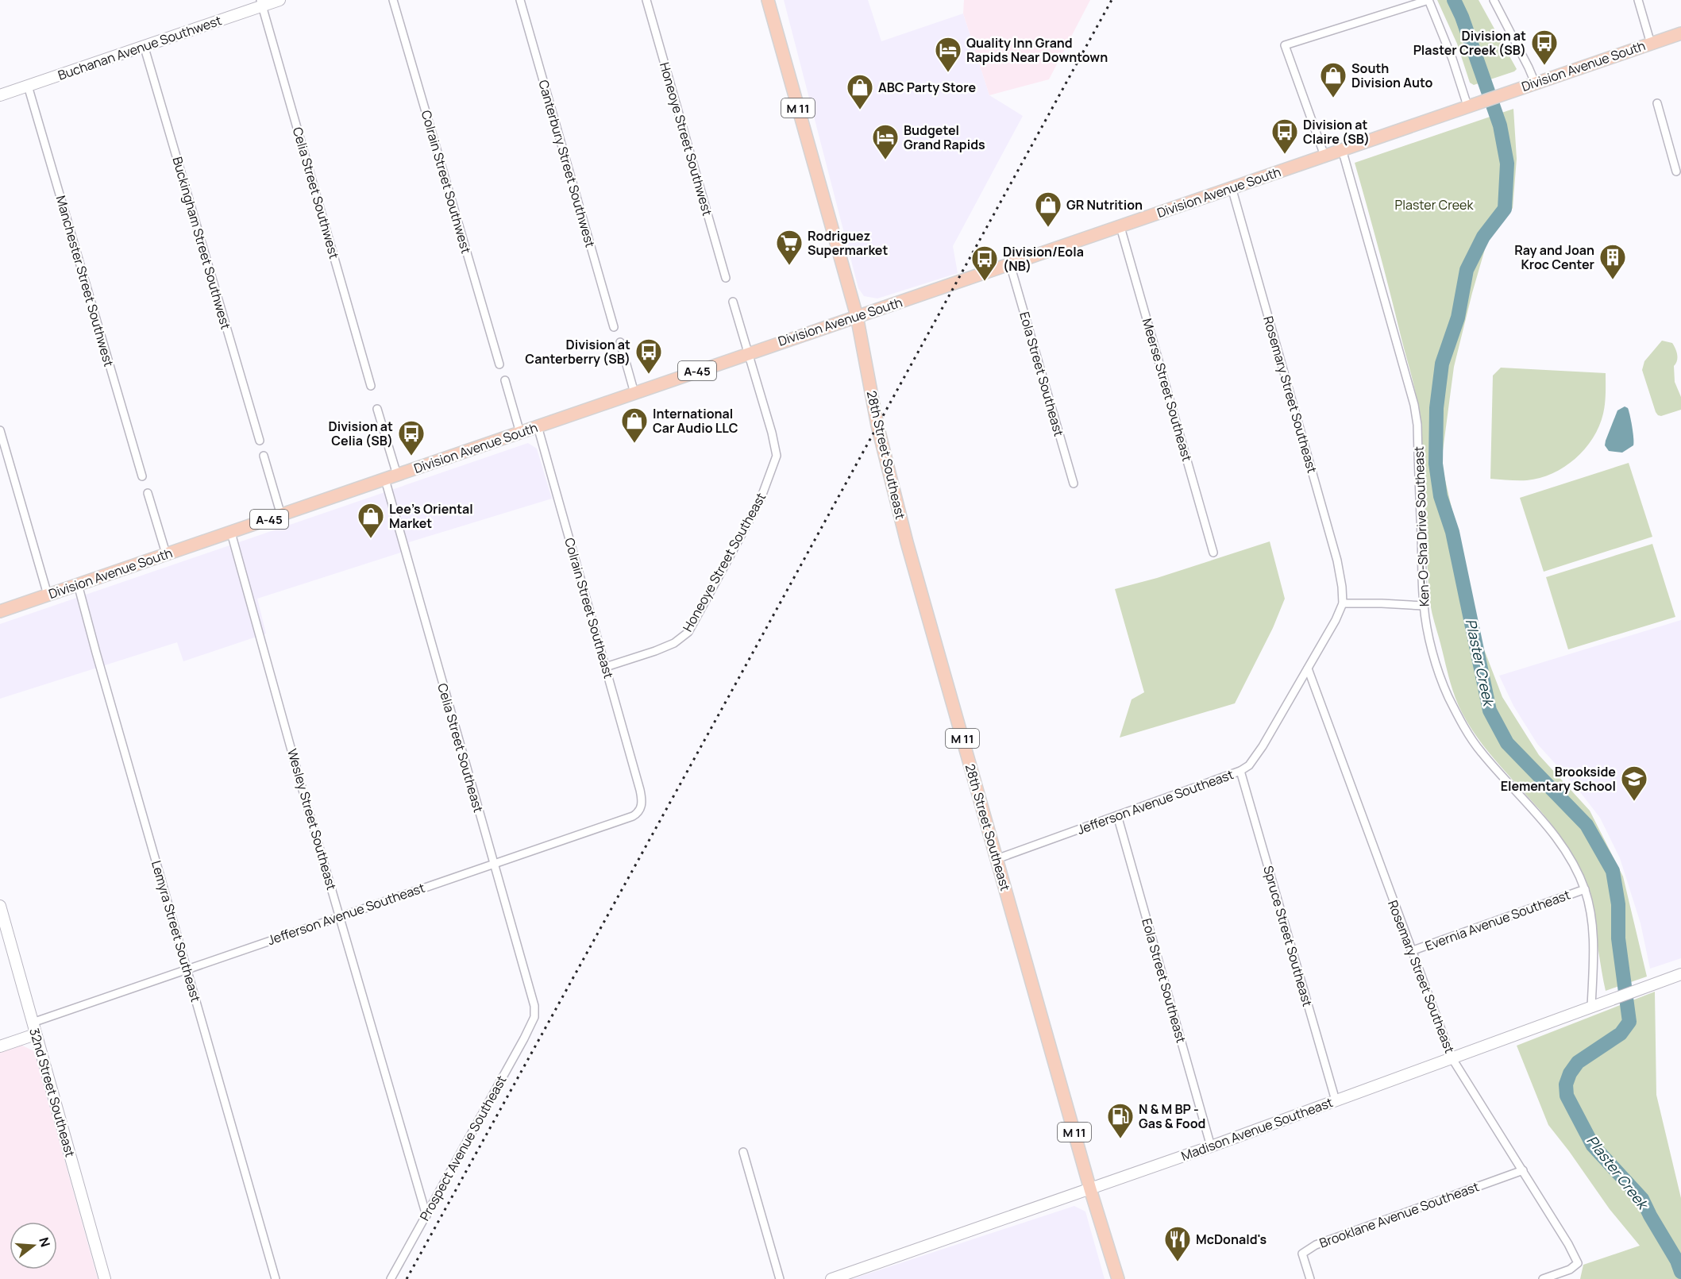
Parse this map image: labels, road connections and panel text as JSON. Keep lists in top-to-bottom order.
{
  "streets": {
    "main road": [
      "Division Avenue South",
      "M 11",
      "A-45",
      "28th Street Southeast"
    ],
    "street": [
      "Buchanan Avenue Southwest",
      "Honeoye Street Southwest",
      "Canterbury Street Southwest",
      "Colrain Street Southwest",
      "Celia Street Southwest",
      "Buckingham Street Southwest",
      "Manchester Street Southwest",
      "Eola Street Southeast",
      "Meerse Street Southeast",
      "Rosemary Street Southeast",
      "Ken-O-Sha Drive Southeast",
      "Honeoye Street Southeast",
      "Colrain Street Southeast",
      "Celia Street Southeast",
      "Jefferson Avenue Southeast",
      "Wesley Street Southeast",
      "Evernia Avenue Southeast",
      "Lemyra Street Southeast",
      "Spruce Street Southeast",
      "32nd Street Southeast",
      "Madison Avenue Southeast",
      "Prospect Avenue Southeast",
      "Brooklane Avenue Southeast"
    ]
  },
  "crossings": [
    ["Buchanan Avenue Southwest", "Celia Street Southwest"],
    ["Buchanan Avenue Southwest", "Buckingham Street Southwest"],
    ["Buchanan Avenue Southwest", "Manchester Street Southwest"],
    ["Division Avenue South", "M 11"],
    ["Division Avenue South", "Eola Street Southeast"],
    ["Division Avenue South", "Meerse Street Southeast"],
    ["Division Avenue South", "Rosemary Street Southeast"],
    ["Division Avenue South", "28th Street Southeast"],
    ["Division Avenue South", "Ken-O-Sha Drive Southeast"],
    ["Division Avenue South", "Honeoye Street Southeast"],
    ["Division Avenue South", "Colrain Street Southeast"],
    ["Division Avenue South", "Celia Street Southeast"],
    ["Division Avenue South", "Wesley Street Southeast"],
    ["Division Avenue South", "Lemyra Street Southeast"],
    ["M 11", "28th Street Southeast"],
    ["Eola Street Southeast", "Jefferson Avenue Southeast"],
    ["Eola Street Southeast", "Madison Avenue Southeast"],
    ["Rosemary Street Southeast", "Jefferson Avenue Southeast"],
    ["Rosemary Street Southeast", "Evernia Avenue Southeast"],
    ["Rosemary Street Southeast", "Madison Avenue Southeast"],
    ["Rosemary Street Southeast", "Brooklane Avenue Southeast"],
    ["28th Street Southeast", "Jefferson Avenue Southeast"],
    ["28th Street Southeast", "Madison Avenue Southeast"],
    ["Ken-O-Sha Drive Southeast", "Evernia Avenue Southeast"],
    ["Ken-O-Sha Drive Southeast", "Madison Avenue Southeast"],
    ["Honeoye Street Southeast", "Colrain Street Southeast"],
    ["Colrain Street Southeast", "Jefferson Avenue Southeast"],
    ["Celia Street Southeast", "Jefferson Avenue Southeast"],
    ["Celia Street Southeast", "Prospect Avenue Southeast"],
    ["Jefferson Avenue Southeast", "Wesley Street Southeast"],
    ["Jefferson Avenue Southeast", "Lemyra Street Southeast"],
    ["Jefferson Avenue Southeast", "Spruce Street Southeast"],
    ["Jefferson Avenue Southeast", "32nd Street Southeast"],
    ["Wesley Street Southeast", "Prospect Avenue Southeast"],
    ["Spruce Street Southeast", "Madison Avenue Southeast"]
  ],
  "water": ["Plaster Creek"],
  "parks": ["Plaster Creek"],
  "places": {
    "bus stop": [
      "Division at Plaster Creek (SB)",
      "Division at Claire (SB)",
      "Division/Eola (NB)",
      "Division at Canterberry (SB)",
      "Division at Celia (SB)"
    ],
    "hotel": ["Quality Inn Grand Rapids Near Downtown", "Budgetel Grand Rapids"],
    "shop": [
      "South Division Auto",
      "ABC Party Store",
      "GR Nutrition",
      "International Car Audio LLC",
      "Lee's Oriental Market"
    ],
    "supermarket": ["Rodriguez Supermarket"],
    "building": ["Ray and Joan Kroc Center"],
    "school or university": ["Brookside Elementary School"],
    "fuel station": ["N & M BP - Gas & Food"],
    "restaurant": ["McDonald's"]
  },
  "north": "right"
}
